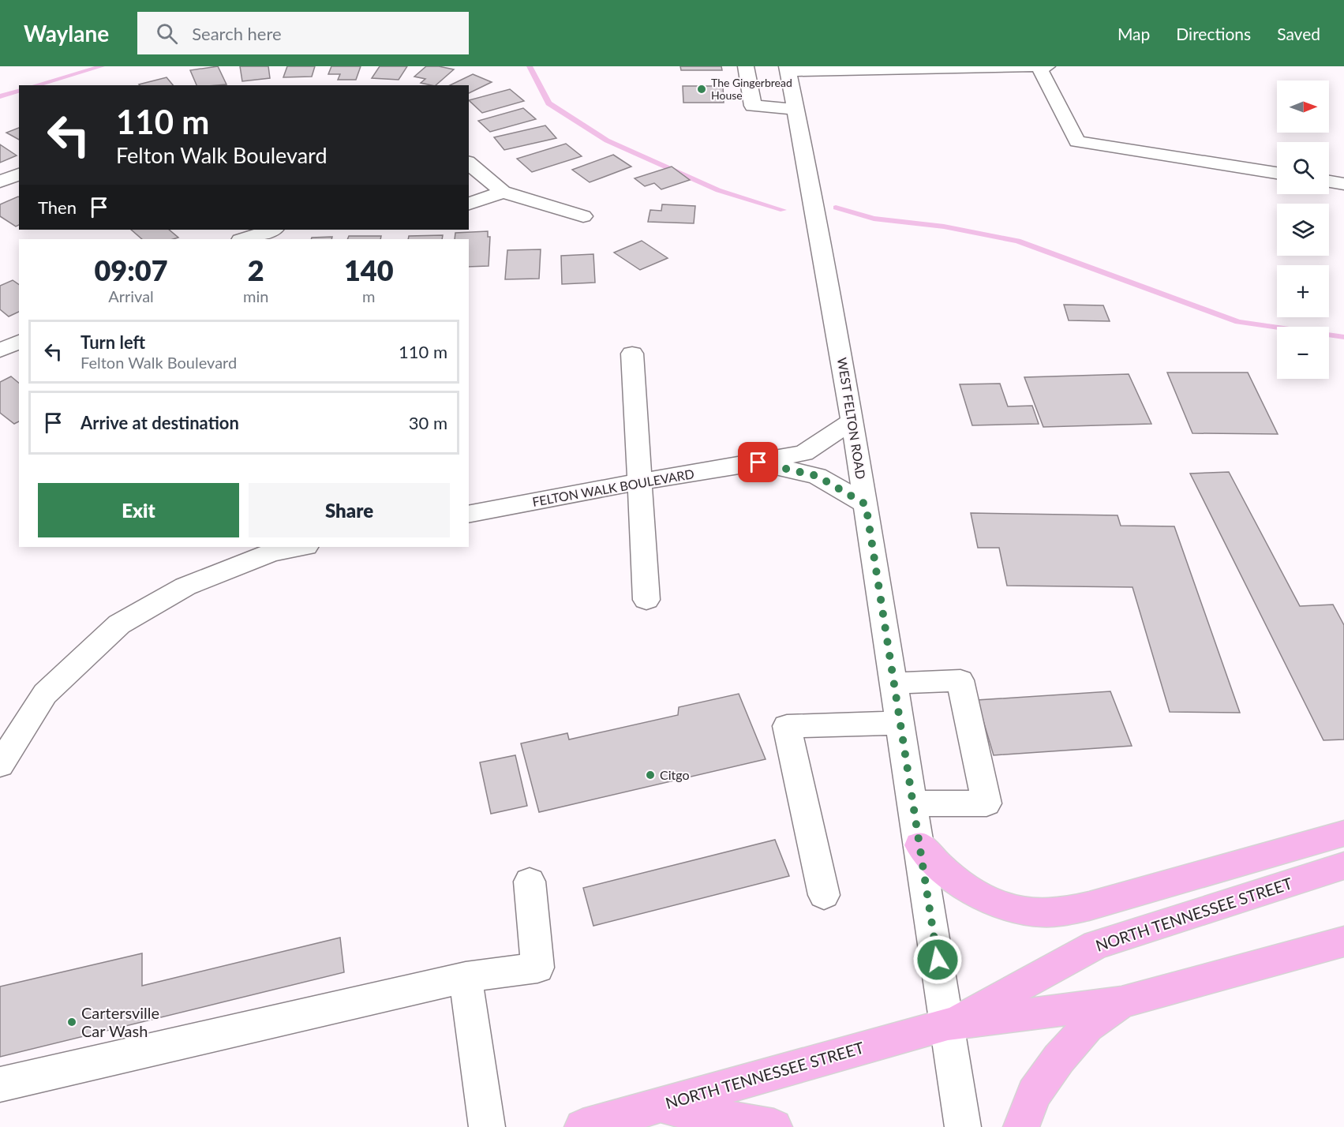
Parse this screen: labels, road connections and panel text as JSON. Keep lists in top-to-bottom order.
{
  "streets": {
    "main road": ["NORTH TENNESSEE STREET"],
    "street": ["WEST FELTON ROAD", "FELTON WALK BOULEVARD"]
  },
  "crossings": [
    ["WEST FELTON ROAD", "FELTON WALK BOULEVARD"],
    ["WEST FELTON ROAD", "NORTH TENNESSEE STREET"]
  ],
  "places": ["The Gingerbread House", "Citgo", "Cartersville Car Wash"],
  "north": "right",
  "page": {
    "header": "Waylane",
    "search": "Search here",
    "nav": ["Map", "Directions", "Saved"],
    "map_buttons": ["+", "−"],
    "turn": ["110 m", "Felton Walk Boulevard"],
    "then": "Then",
    "eta": [
      "09:07",
      "Arrival",
      "2",
      "min",
      "140",
      "m"
    ],
    "list": [
      {
        "name": "Turn left",
        "note": "Felton Walk Boulevard",
        "value": "110 m"
      },
      {
        "name": "Arrive at destination",
        "value": "30 m"
      }
    ],
    "buttons": ["Exit", "Share"]
  }
}
